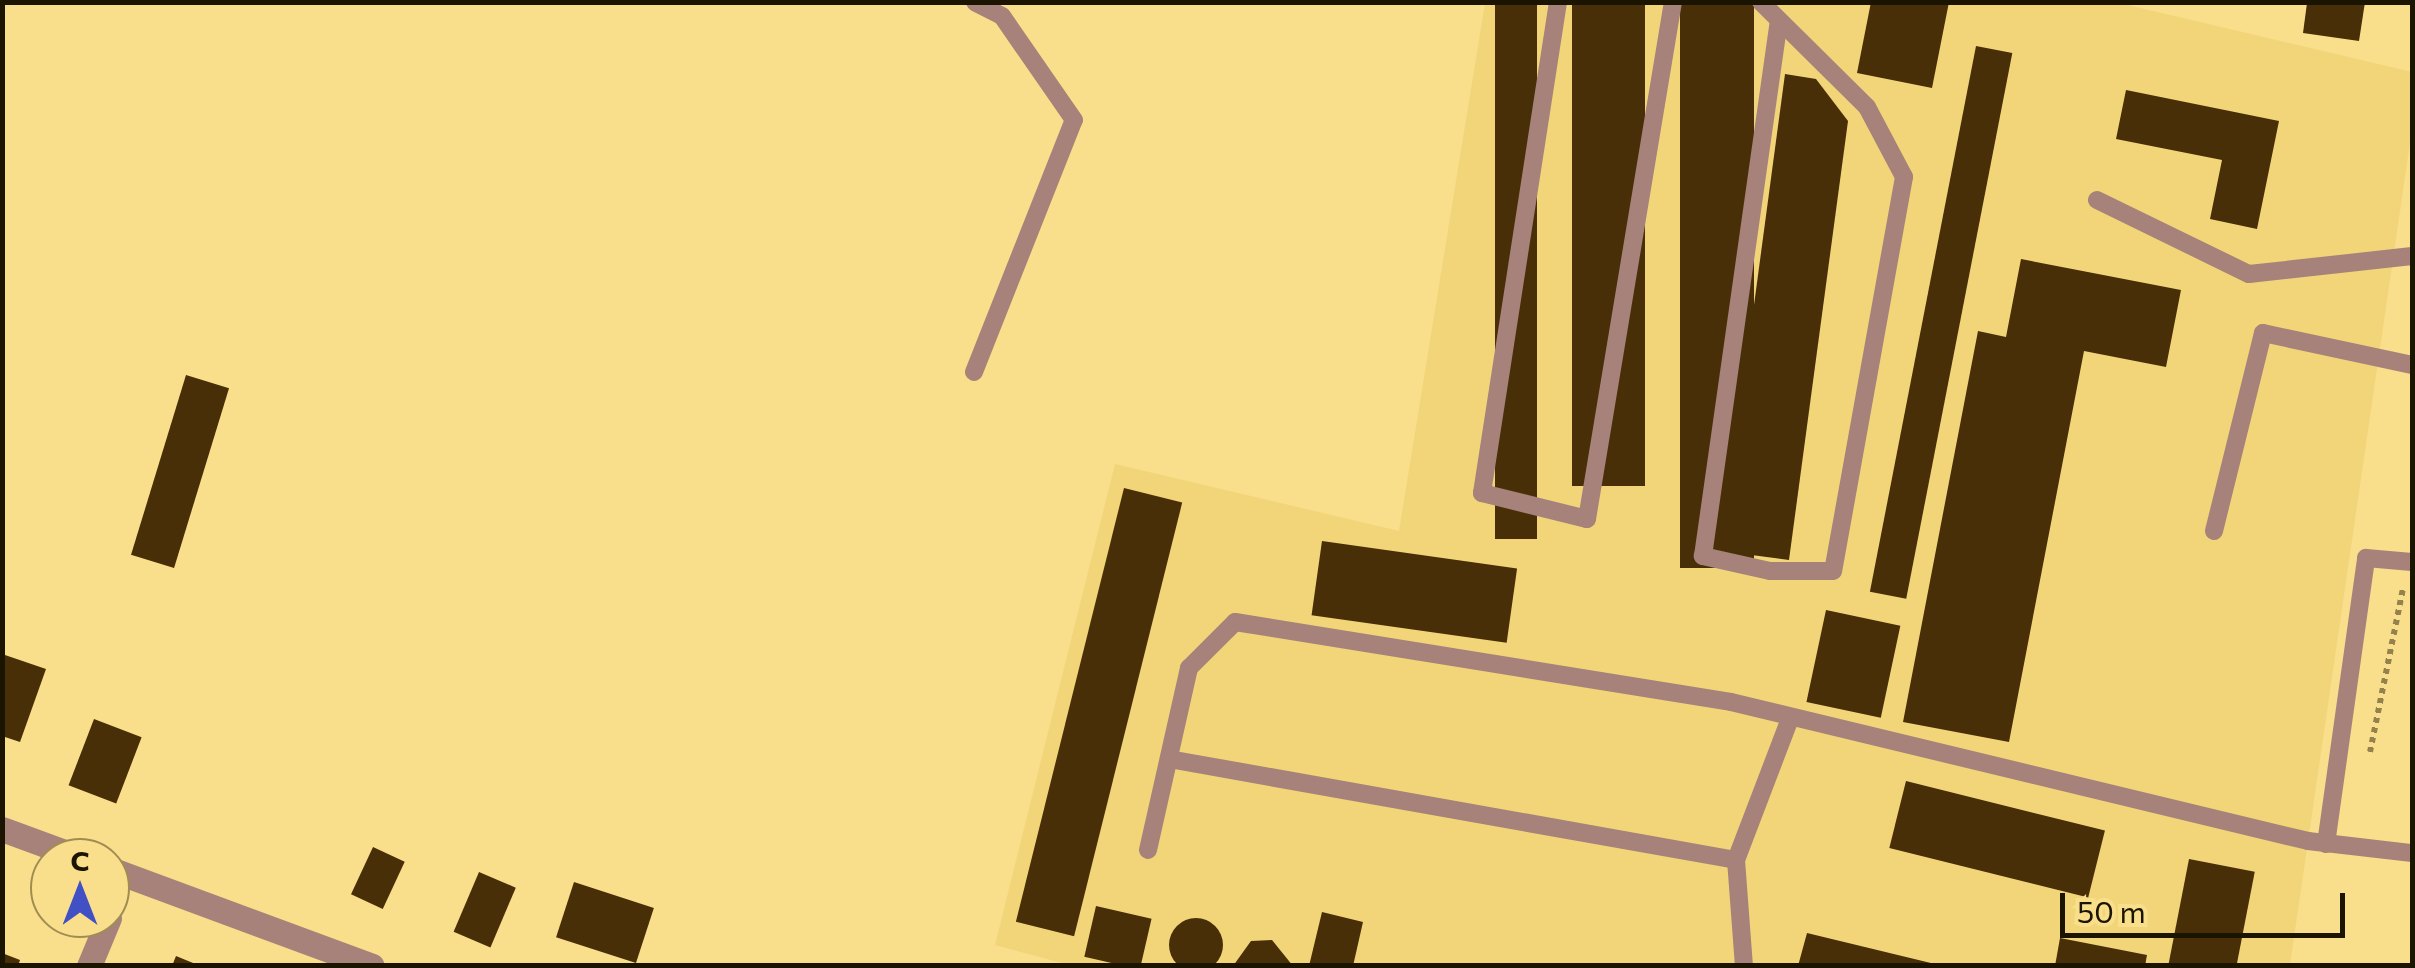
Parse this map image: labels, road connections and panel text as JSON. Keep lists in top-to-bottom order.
{
  "scale_bar": "50 m",
  "north": "top"
}
